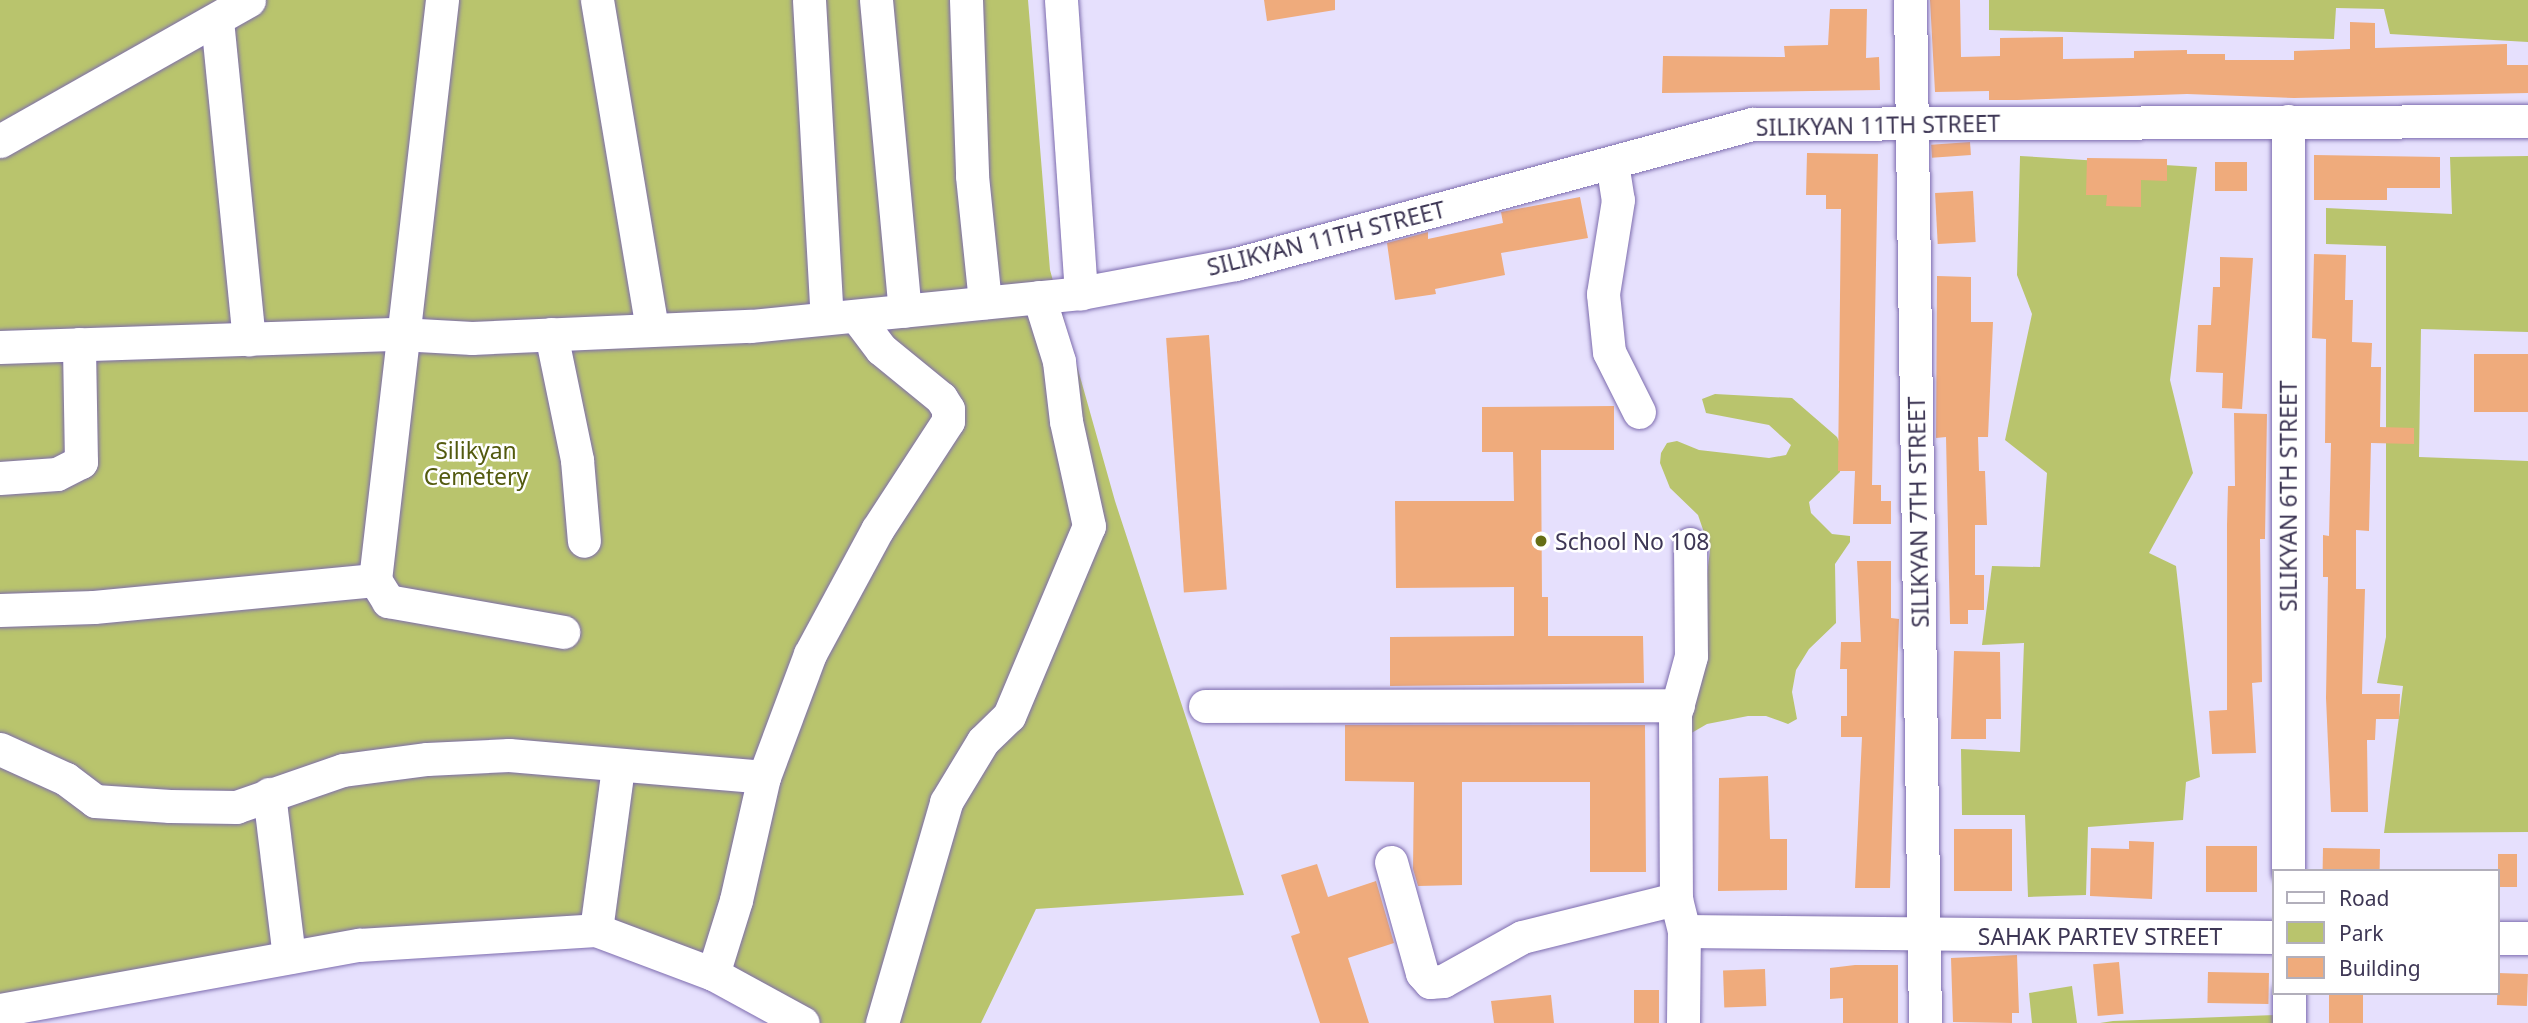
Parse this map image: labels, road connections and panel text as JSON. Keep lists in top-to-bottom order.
{
  "streets": {
    "street": [
      "SILIKYAN 11TH STREET",
      "SILIKYAN 6TH STREET",
      "SILIKYAN 7TH STREET",
      "SAHAK PARTEV STREET"
    ]
  },
  "crossings": [
    ["SILIKYAN 11TH STREET", "SILIKYAN 6TH STREET"],
    ["SILIKYAN 11TH STREET", "SILIKYAN 7TH STREET"],
    ["SILIKYAN 7TH STREET", "SAHAK PARTEV STREET"]
  ],
  "parks": ["Silikyan Cemetery"],
  "places": ["School No 108"],
  "legend": ["Road", "Park", "Building"]
}
